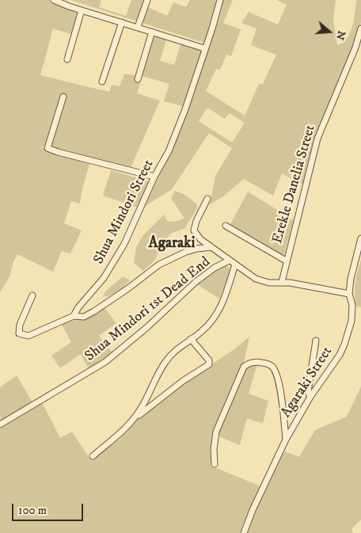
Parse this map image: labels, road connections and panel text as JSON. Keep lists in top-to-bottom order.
{
  "streets": {
    "street": [
      "Erekle Danelia Street",
      "Shua Mindori Street",
      "Shua Mindori 1st Dead End",
      "Agaraki Street"
    ]
  },
  "districts": ["Agaraki"],
  "scale_bar": "100 m",
  "north": "right"
}
